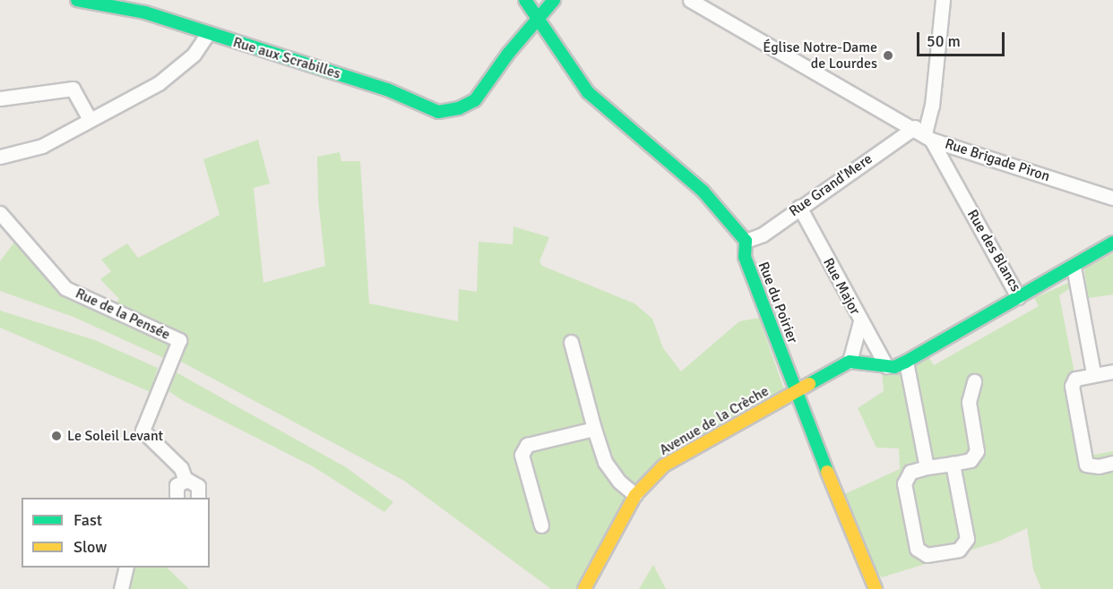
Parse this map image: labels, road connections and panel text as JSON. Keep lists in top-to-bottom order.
{
  "streets": {
    "street": [
      "Rue aux Scrabilles",
      "Rue Brigade Piron",
      "Rue Grand'Mere",
      "Rue des Blancs",
      "Rue Major",
      "Rue du Poirier",
      "Rue de la Pensée",
      "Avenue de la Crèche"
    ]
  },
  "crossings": [
    ["Rue Brigade Piron", "Rue Grand'Mere"],
    ["Rue Brigade Piron", "Rue des Blancs"],
    ["Rue Grand'Mere", "Rue des Blancs"],
    ["Rue Grand'Mere", "Rue Major"],
    ["Rue Grand'Mere", "Rue du Poirier"],
    ["Rue du Poirier", "Avenue de la Crèche"]
  ],
  "places": ["Église Notre-Dame de Lourdes", "Le Soleil Levant"],
  "legend": ["Fast", "Slow"],
  "scale_bar": "50 m"
}
